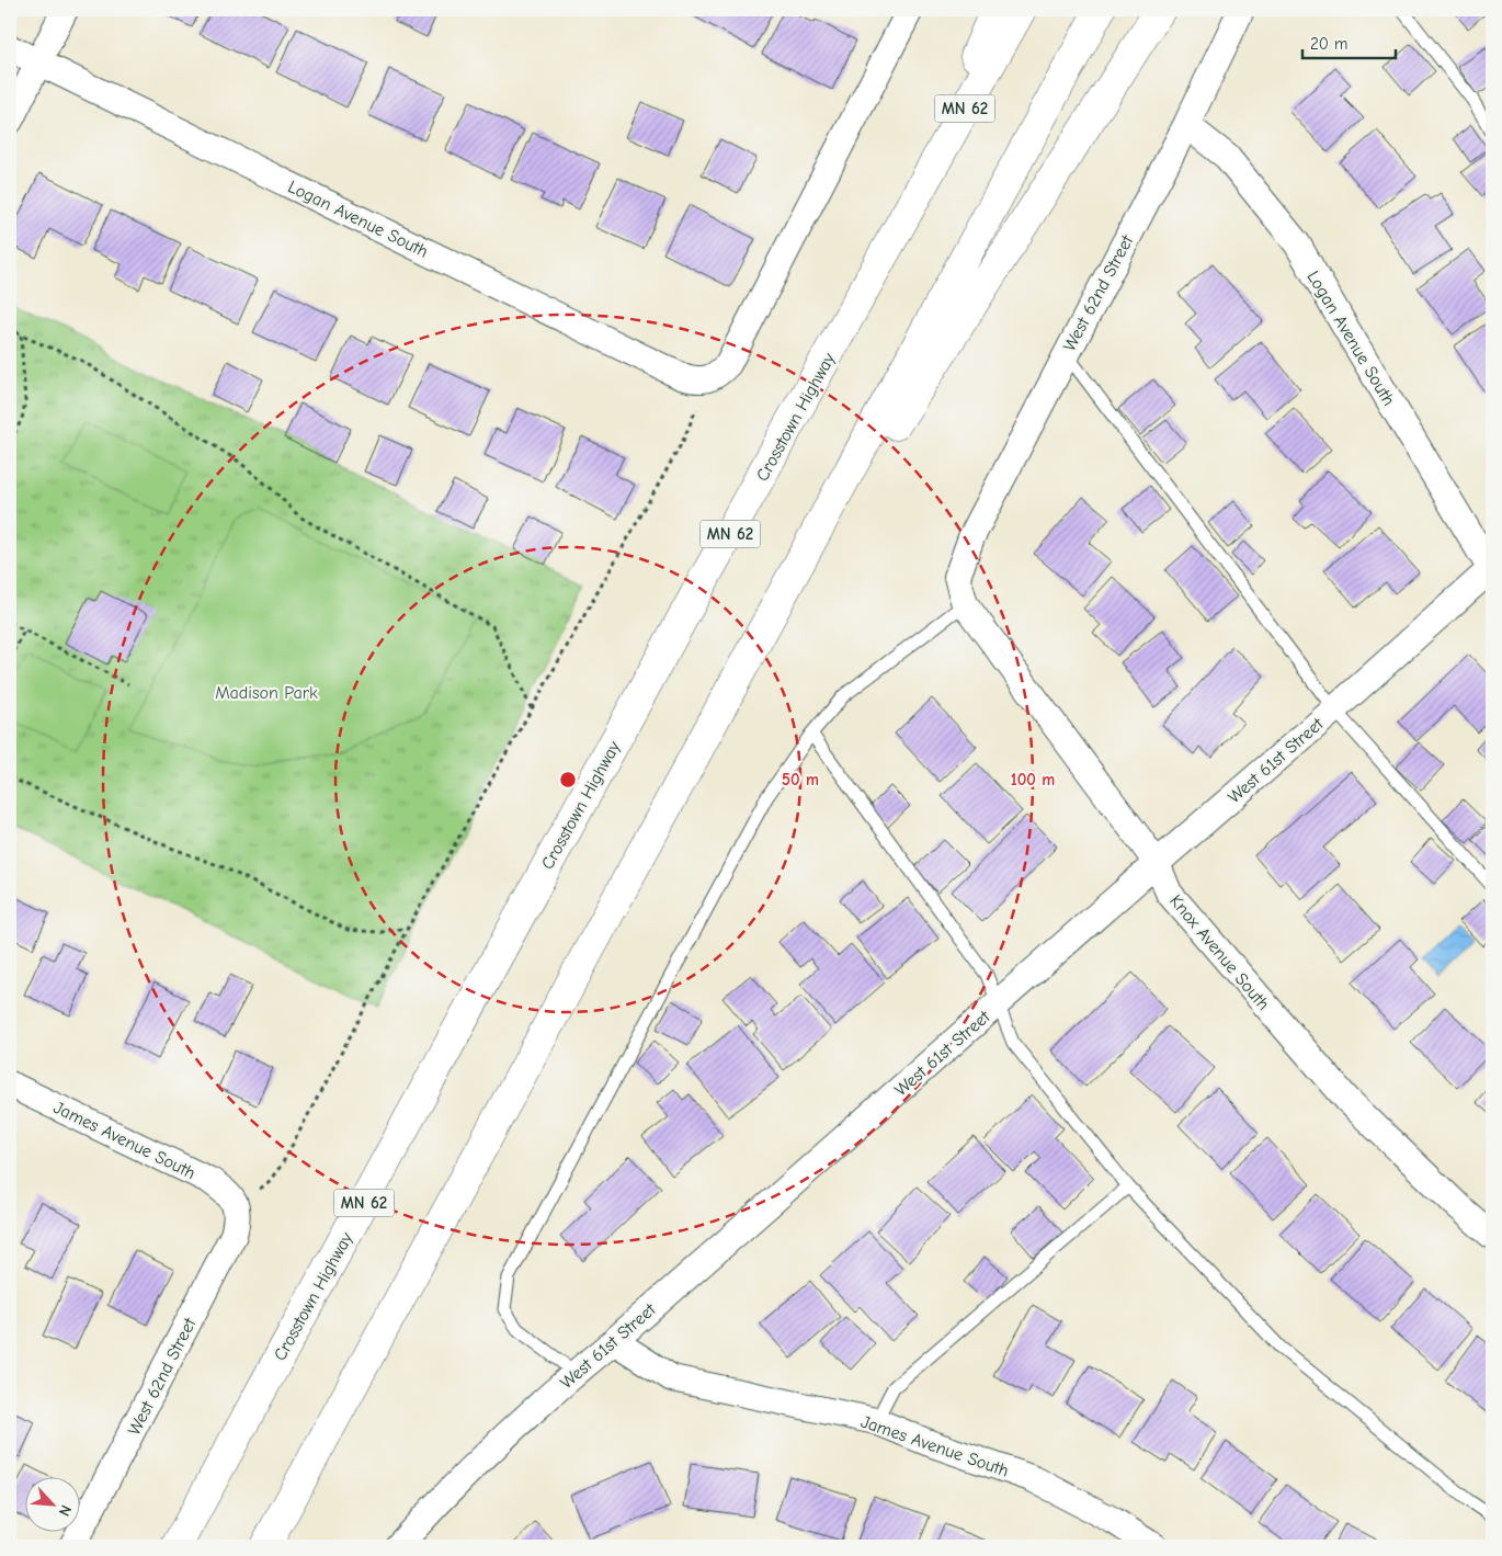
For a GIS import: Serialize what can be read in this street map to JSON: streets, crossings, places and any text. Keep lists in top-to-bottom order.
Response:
{
  "streets": {
    "highway": ["MN 62", "Crosstown Highway"],
    "street": [
      "Logan Avenue South",
      "West 62nd Street",
      "West 61st Street",
      "Knox Avenue South",
      "James Avenue South"
    ]
  },
  "crossings": [
    ["Logan Avenue South", "West 62nd Street"],
    ["Logan Avenue South", "West 61st Street"],
    ["West 62nd Street", "Knox Avenue South"],
    ["West 62nd Street", "James Avenue South"],
    ["West 61st Street", "Knox Avenue South"],
    ["West 61st Street", "James Avenue South"]
  ],
  "parks": ["Madison Park"],
  "scale_bar": "20 m",
  "north": "bottom right",
  "rings": ["50 m", "100 m"]
}
